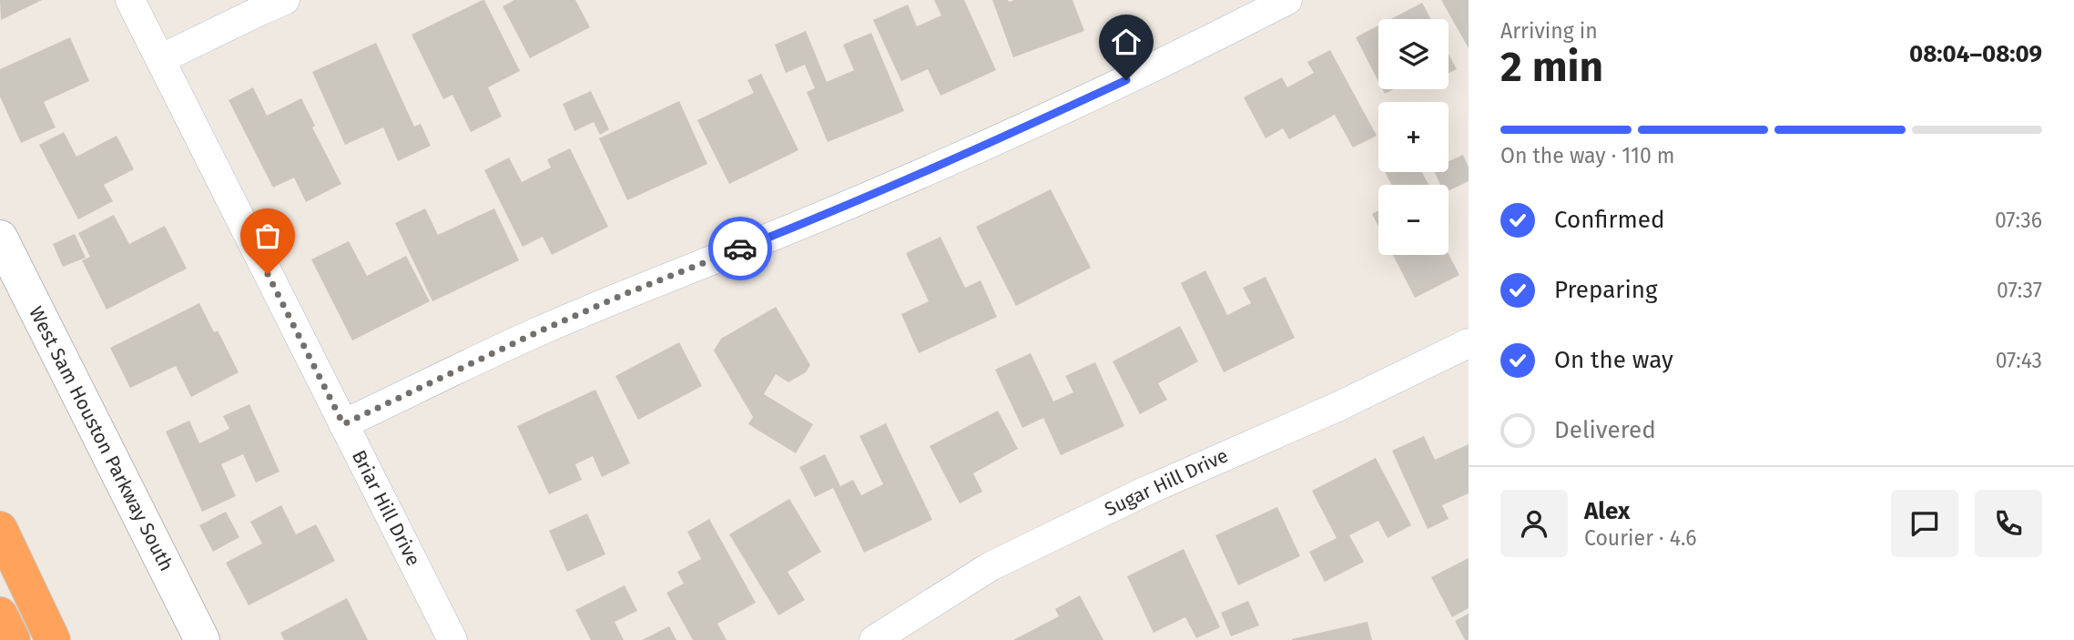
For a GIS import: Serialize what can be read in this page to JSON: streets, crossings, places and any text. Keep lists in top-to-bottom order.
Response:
{
  "streets": {
    "main road": ["West Sam Houston Parkway South"],
    "street": ["Sugar Hill Drive", "Briar Hill Drive"]
  },
  "page": {
    "heading": ["2 min", "Arriving in", "08:04–08:09"],
    "panel": ["Alex", "Courier · 4.6"],
    "map_buttons": ["+", "−"],
    "bar": "On the way · 110 m",
    "list": [
      ["Confirmed", "07:36"],
      ["Preparing", "07:37"],
      ["On the way", "07:43"],
      "Delivered"
    ]
  }
}
